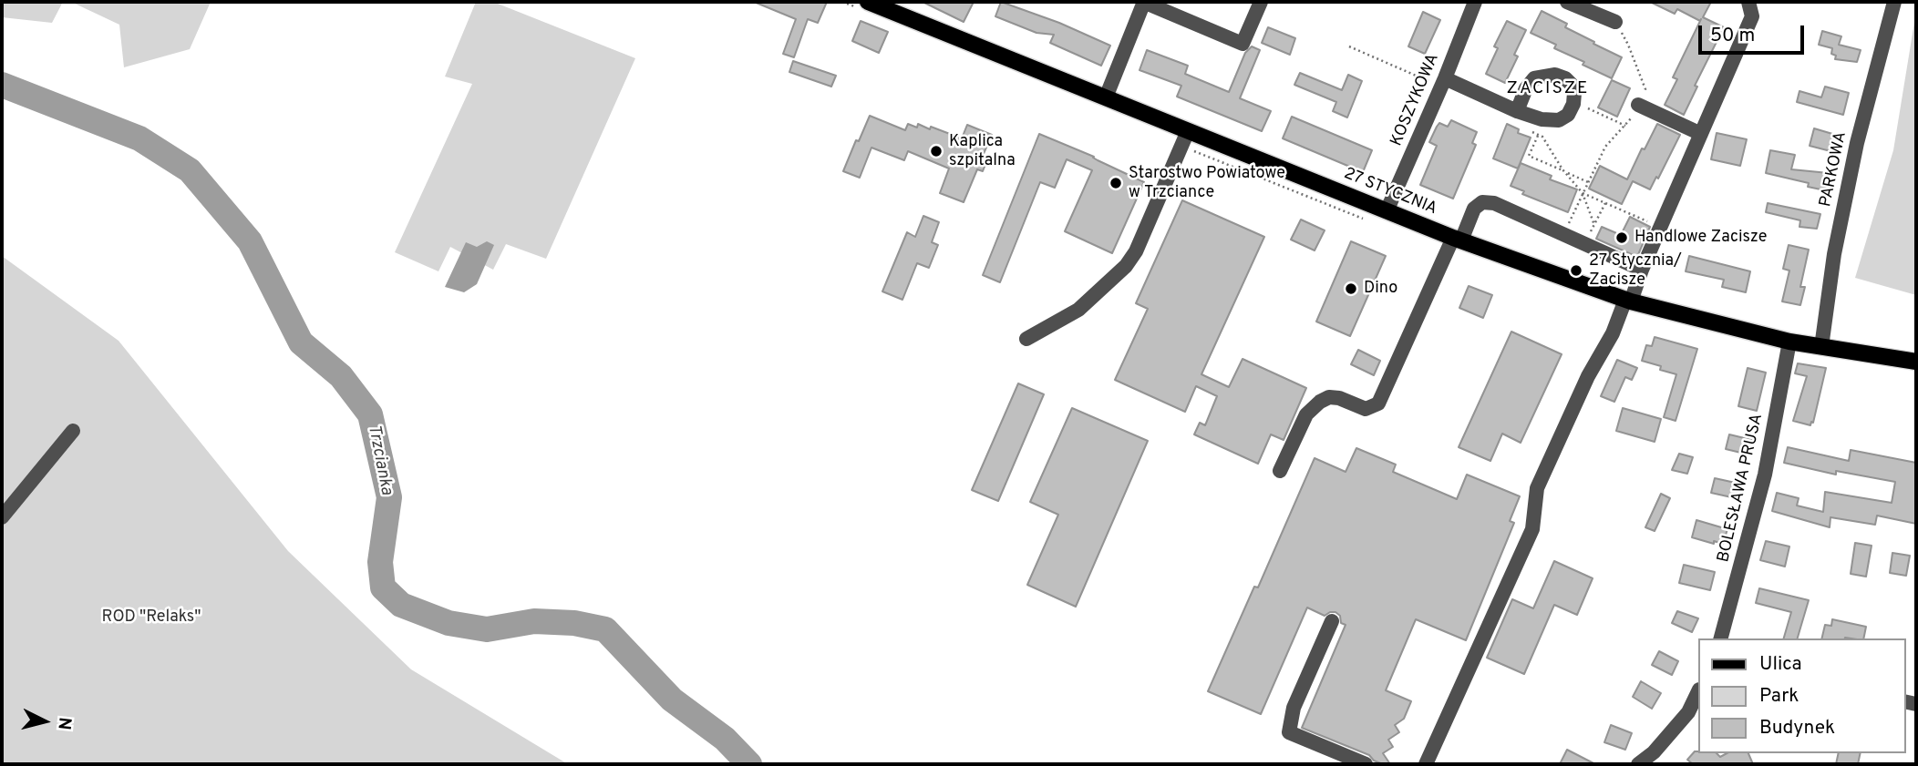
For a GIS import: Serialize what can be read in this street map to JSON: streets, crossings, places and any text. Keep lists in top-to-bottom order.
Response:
{
  "streets": {
    "main road": ["27 STYCZNIA"],
    "street": ["KOSZYKOWA", "PARKOWA", "BOLESŁAWA PRUSA"]
  },
  "crossings": [
    ["KOSZYKOWA", "27 STYCZNIA"],
    ["PARKOWA", "27 STYCZNIA"],
    ["27 STYCZNIA", "BOLESŁAWA PRUSA"]
  ],
  "districts": ["ZACISZE"],
  "water": ["Trzcianka"],
  "parks": ["ROD \"Relaks\""],
  "places": [
    "Kaplica szpitalna",
    "Starostwo Powiatowe w Trzciance",
    "Handlowe Zacisze",
    "27 Stycznia/ Zacisze",
    "Dino"
  ],
  "legend": ["Ulica", "Park", "Budynek"],
  "scale_bar": "50 m",
  "north": "right"
}
